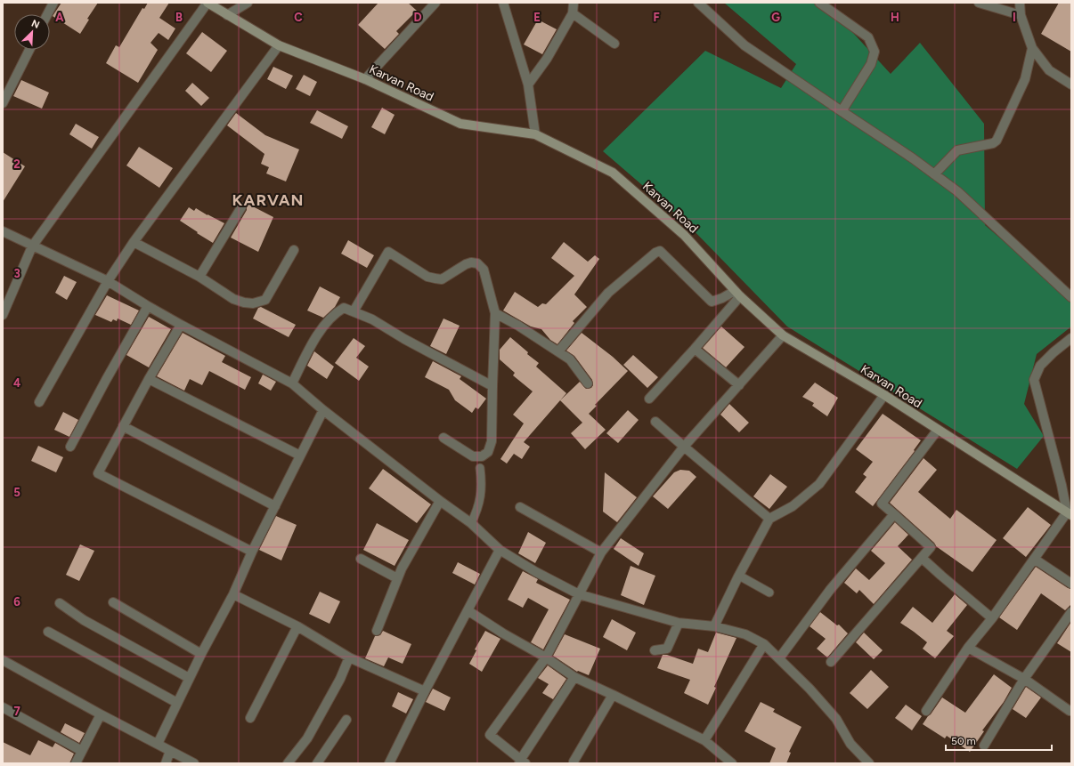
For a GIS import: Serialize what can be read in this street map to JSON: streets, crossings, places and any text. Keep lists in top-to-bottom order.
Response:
{
  "streets": {
    "street": ["Karvan Road"]
  },
  "districts": ["KARVAN"],
  "scale_bar": "50 m",
  "north": "top right",
  "grid": {
    "columns": [
      "A",
      "B",
      "C",
      "D",
      "E",
      "F",
      "G",
      "H",
      "I"
    ],
    "rows": [
      "2",
      "3",
      "4",
      "5",
      "6",
      "7"
    ]
  }
}
